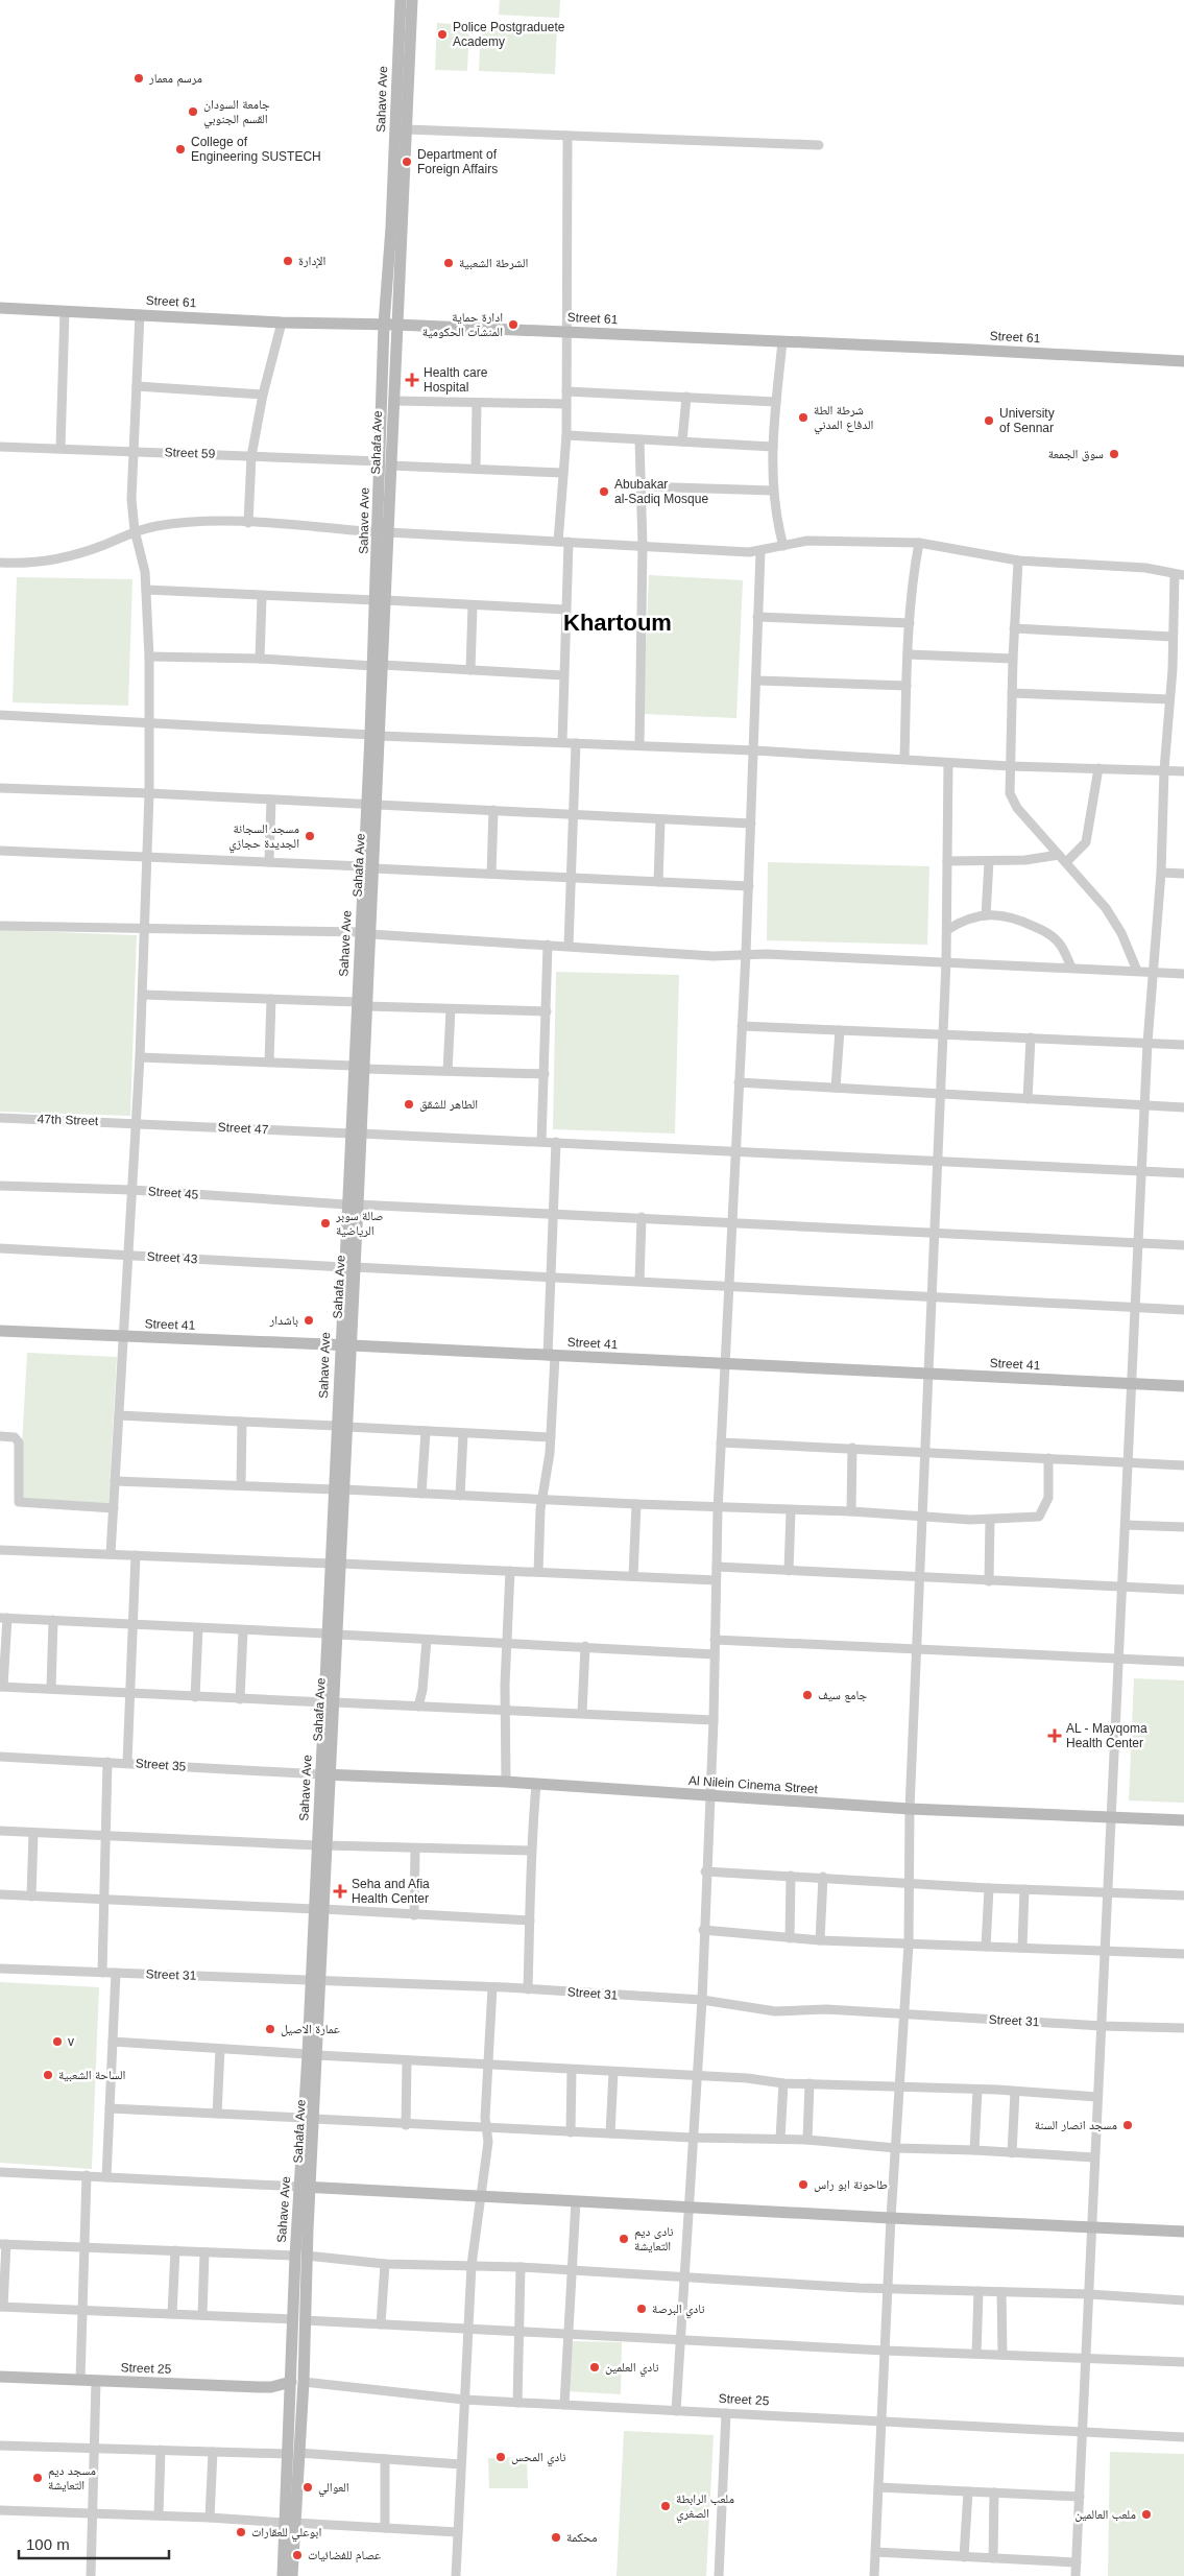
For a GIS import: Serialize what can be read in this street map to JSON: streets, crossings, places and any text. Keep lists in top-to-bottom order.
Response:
{
  "streets": {
    "main road": [
      "Sahave Ave",
      "Street 61",
      "Sahafa Ave",
      "Street 41",
      "Al Nilein Cinema Street",
      "Street 25"
    ],
    "street": [
      "Street 59",
      "47th Street",
      "Street 47",
      "Street 45",
      "Street 43",
      "Street 35",
      "Street 31"
    ]
  },
  "crossings": [
    ["Sahave Ave", "Street 61"],
    ["Sahave Ave", "Sahafa Ave"],
    ["Sahave Ave", "Street 59"],
    ["Sahave Ave", "Street 47"],
    ["Sahave Ave", "Street 45"],
    ["Sahave Ave", "Street 43"],
    ["Sahave Ave", "Street 41"],
    ["Sahave Ave", "Street 35"],
    ["Sahave Ave", "Al Nilein Cinema Street"],
    ["Sahave Ave", "Street 31"],
    ["Sahave Ave", "Street 25"],
    ["Street 61", "Sahafa Ave"],
    ["Sahafa Ave", "Street 59"],
    ["47th Street", "Street 47"],
    ["Street 35", "Al Nilein Cinema Street"]
  ],
  "districts": ["Khartoum"],
  "places": {
    "other": [
      "Police Postgraduete Academy",
      "مرسم معمار",
      "جامعة السودان القسم الجنوبي",
      "College of Engineering SUSTECH",
      "Department of Foreign Affairs",
      "الإدارة",
      "الشرطة الشعبية",
      "ادارة حماية المنشآت الحكومية",
      "شرطة الطة الدفاع المدني",
      "University of Sennar",
      "سوق الجمعة",
      "Abubakar al-Sadiq Mosque",
      "مسجد السجانة الجديدة حجازي",
      "الطاهر للشقق",
      "صالة سوبر الرياضية",
      "باشدار",
      "جامع سيف",
      "عمارة الاصيل",
      "v",
      "الساحة الشعبية",
      "مسجد انصار السنة",
      "طاحونة ابو راس",
      "نادى ديم التعايشة",
      "نادي البرصة",
      "نادي العلمين",
      "نادي المحس",
      "مسجد ديم التعايشة",
      "العوالي",
      "ملعب الرابطة الصغري",
      "ملعب العالمين",
      "ابوعلي للعقارات",
      "محكمة",
      "عصام للفضائيات"
    ],
    "health": ["Health care Hospital", "AL - Mayqoma Health Center", "Seha and Afia Health Center"]
  },
  "scale_bar": "100 m"
}
